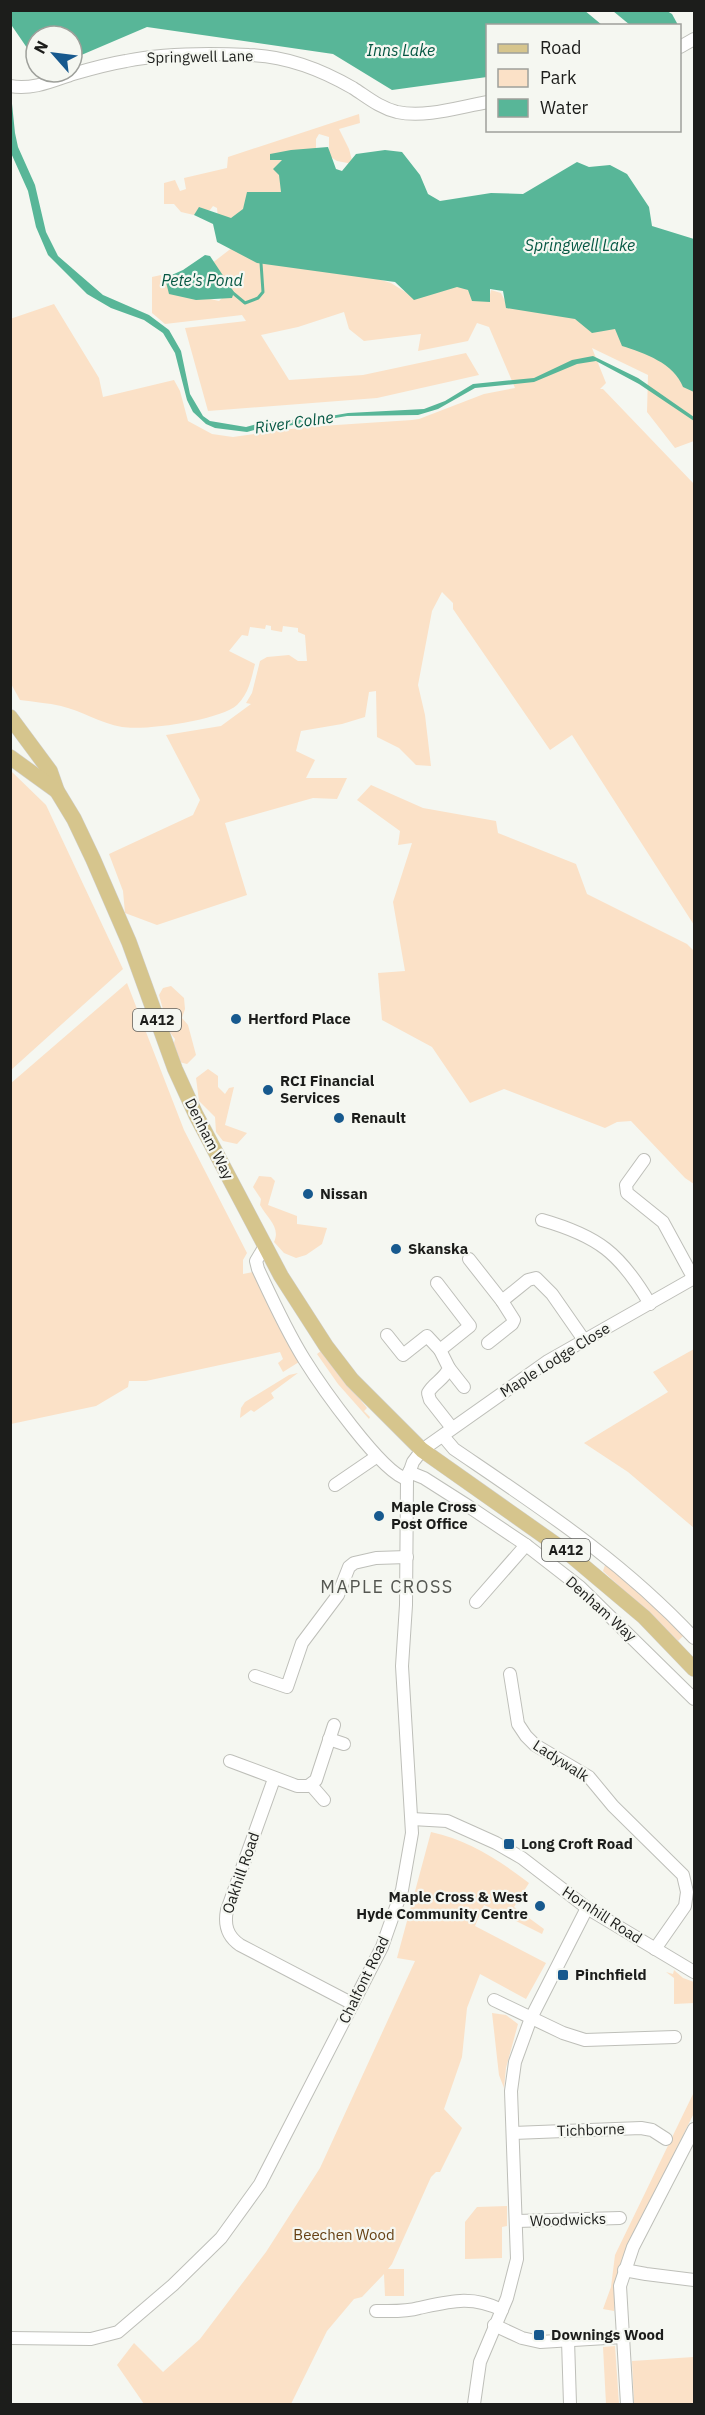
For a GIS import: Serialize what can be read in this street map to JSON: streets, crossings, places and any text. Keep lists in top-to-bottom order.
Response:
{
  "streets": {
    "main road": ["A412", "Denham Way"],
    "street": [
      "Springwell Lane",
      "Maple Lodge Close",
      "Ladywalk",
      "Oakhill Road",
      "Hornhill Road",
      "Chalfont Road",
      "Tichborne",
      "Woodwicks"
    ]
  },
  "crossings": [
    ["A412", "Denham Way"],
    ["A412", "Maple Lodge Close"],
    ["Denham Way", "Maple Lodge Close"],
    ["Denham Way", "Chalfont Road"],
    ["Ladywalk", "Hornhill Road"],
    ["Oakhill Road", "Chalfont Road"],
    ["Hornhill Road", "Chalfont Road"]
  ],
  "districts": ["MAPLE CROSS"],
  "water": [
    "Inns Lake",
    "Springwell Lake",
    "Pete's Pond",
    "River Colne"
  ],
  "parks": ["Beechen Wood"],
  "places": {
    "other": [
      "Hertford Place",
      "RCI Financial Services",
      "Renault",
      "Nissan",
      "Skanska",
      "Maple Cross Post Office",
      "Maple Cross & West Hyde Community Centre"
    ],
    "transit": ["Long Croft Road", "Pinchfield", "Downings Wood"]
  },
  "legend": ["Road", "Park", "Water"],
  "north": "top left"
}
